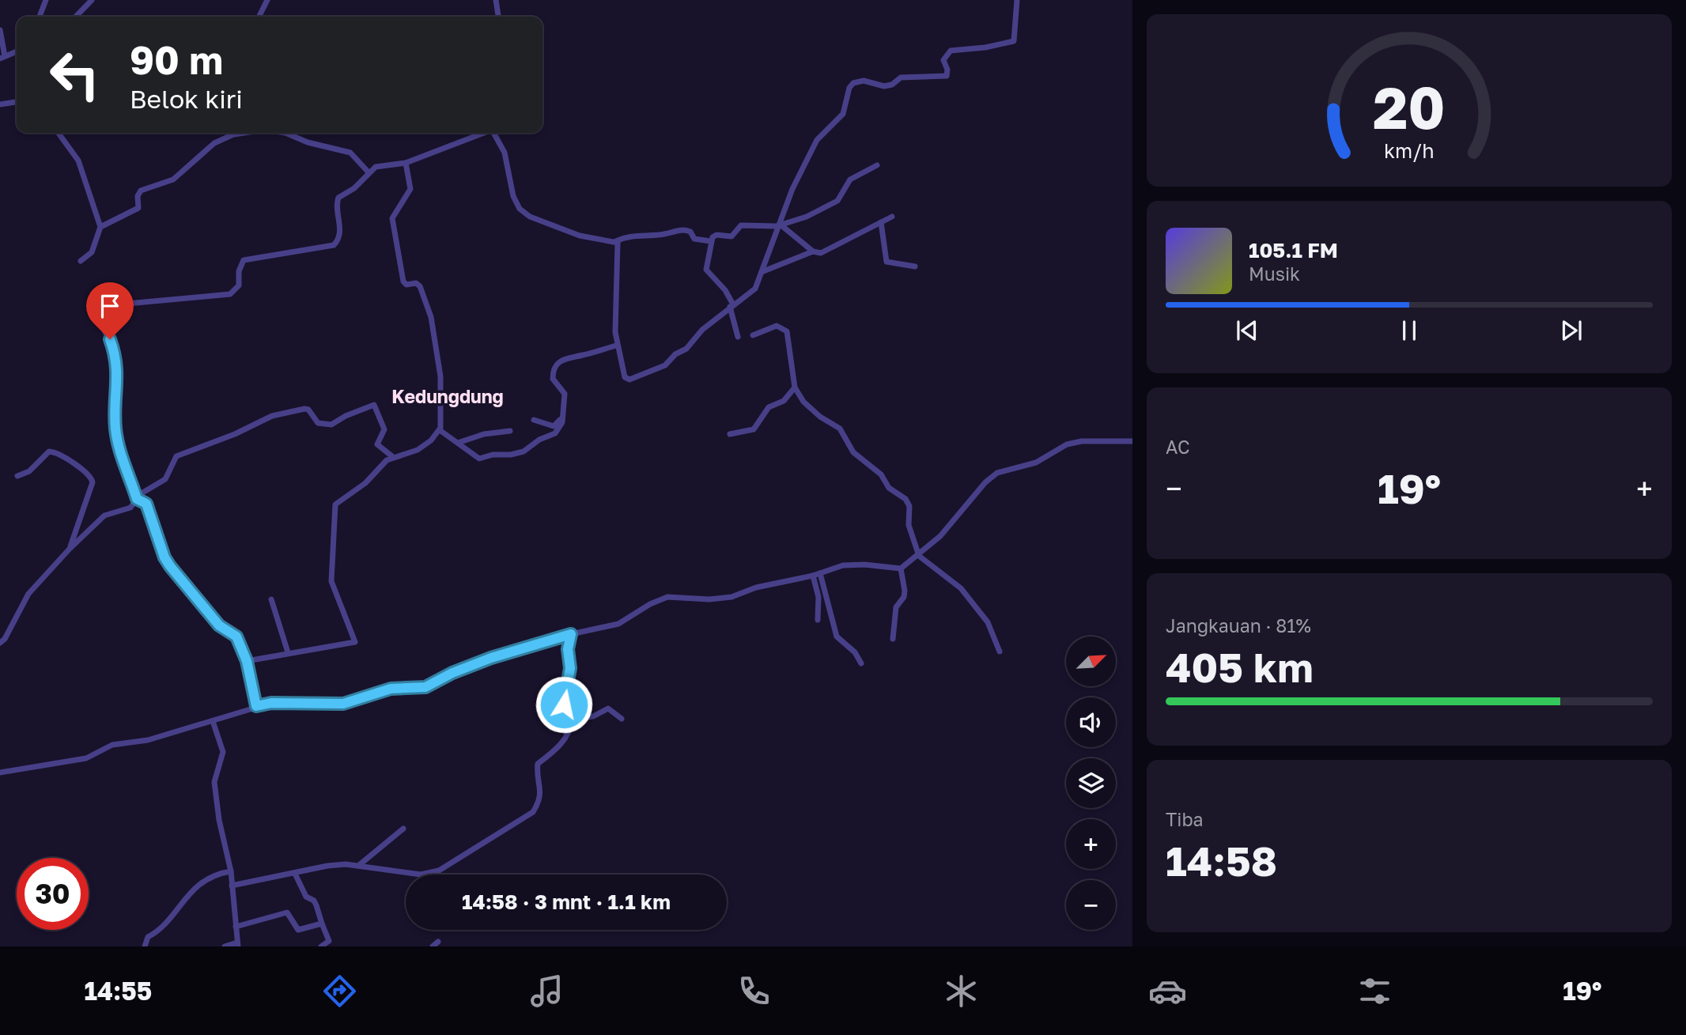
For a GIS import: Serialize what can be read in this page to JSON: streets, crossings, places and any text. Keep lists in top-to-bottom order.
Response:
{
  "districts": ["Kedungdung"],
  "north": "top right",
  "page": {
    "turn": ["90 m", "Belok kiri"],
    "song": ["105.1 FM", "Musik"],
    "tile": [
      "AC",
      ["Jangkauan · 81%", "405 km"],
      ["Tiba", "14:58"]
    ],
    "heat": ["−", "19°", "+"],
    "map_buttons": ["+", "−"],
    "limit": "30",
    "trip": "14:58 · 3 mnt · 1.1 km",
    "tabs": ["14:55", "19°"],
    "gauge": ["20", "km/h"]
  }
}
